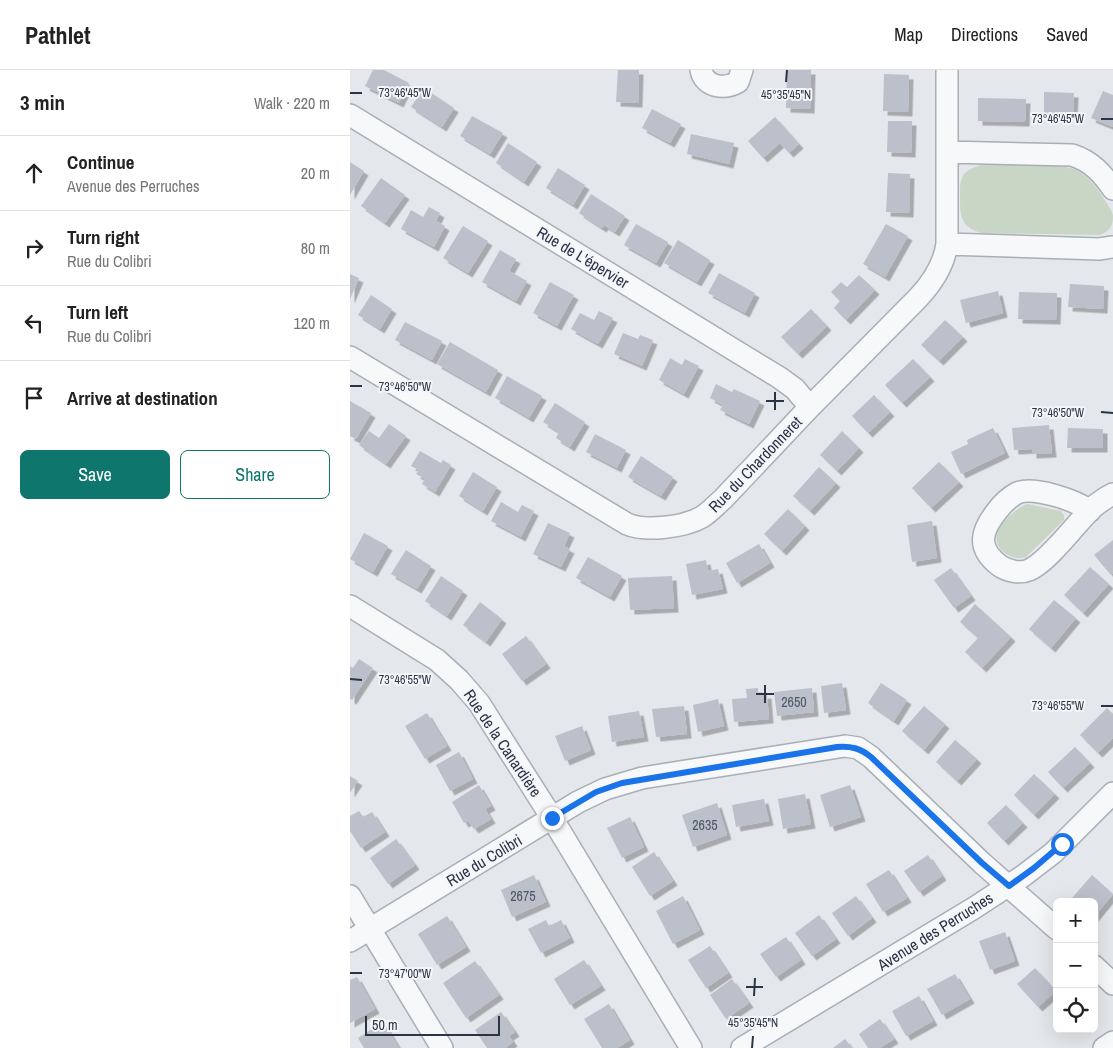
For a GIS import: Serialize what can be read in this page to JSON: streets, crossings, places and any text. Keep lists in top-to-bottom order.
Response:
{
  "streets": {
    "street": [
      "Rue de L'épervier",
      "Rue du Chardonneret",
      "Rue de la Canardière",
      "Rue du Colibri",
      "Avenue des Perruches"
    ]
  },
  "crossings": [
    ["Rue de L'épervier", "Rue du Chardonneret"],
    ["Rue de la Canardière", "Rue du Colibri"],
    ["Rue du Colibri", "Avenue des Perruches"]
  ],
  "house_numbers": ["2650", "2635", "2675"],
  "scale_bar": "50 m",
  "page": {
    "header": "Pathlet",
    "nav": ["Map", "Directions", "Saved"],
    "heading": ["3 min", "Walk · 220 m"],
    "list": [
      ["Continue", "Avenue des Perruches", "20 m"],
      ["Turn right", "Rue du Colibri", "80 m"],
      ["Turn left", "Rue du Colibri", "120 m"],
      "Arrive at destination"
    ],
    "buttons": ["Save", "Share"],
    "map_buttons": ["+", "−"],
    "scale": "50 m"
  },
  "coordinates": [
    "73°46'45\"W",
    "45°35'45\"N",
    "73°46'50\"W",
    "73°46'55\"W",
    "73°47'00\"W"
  ]
}
